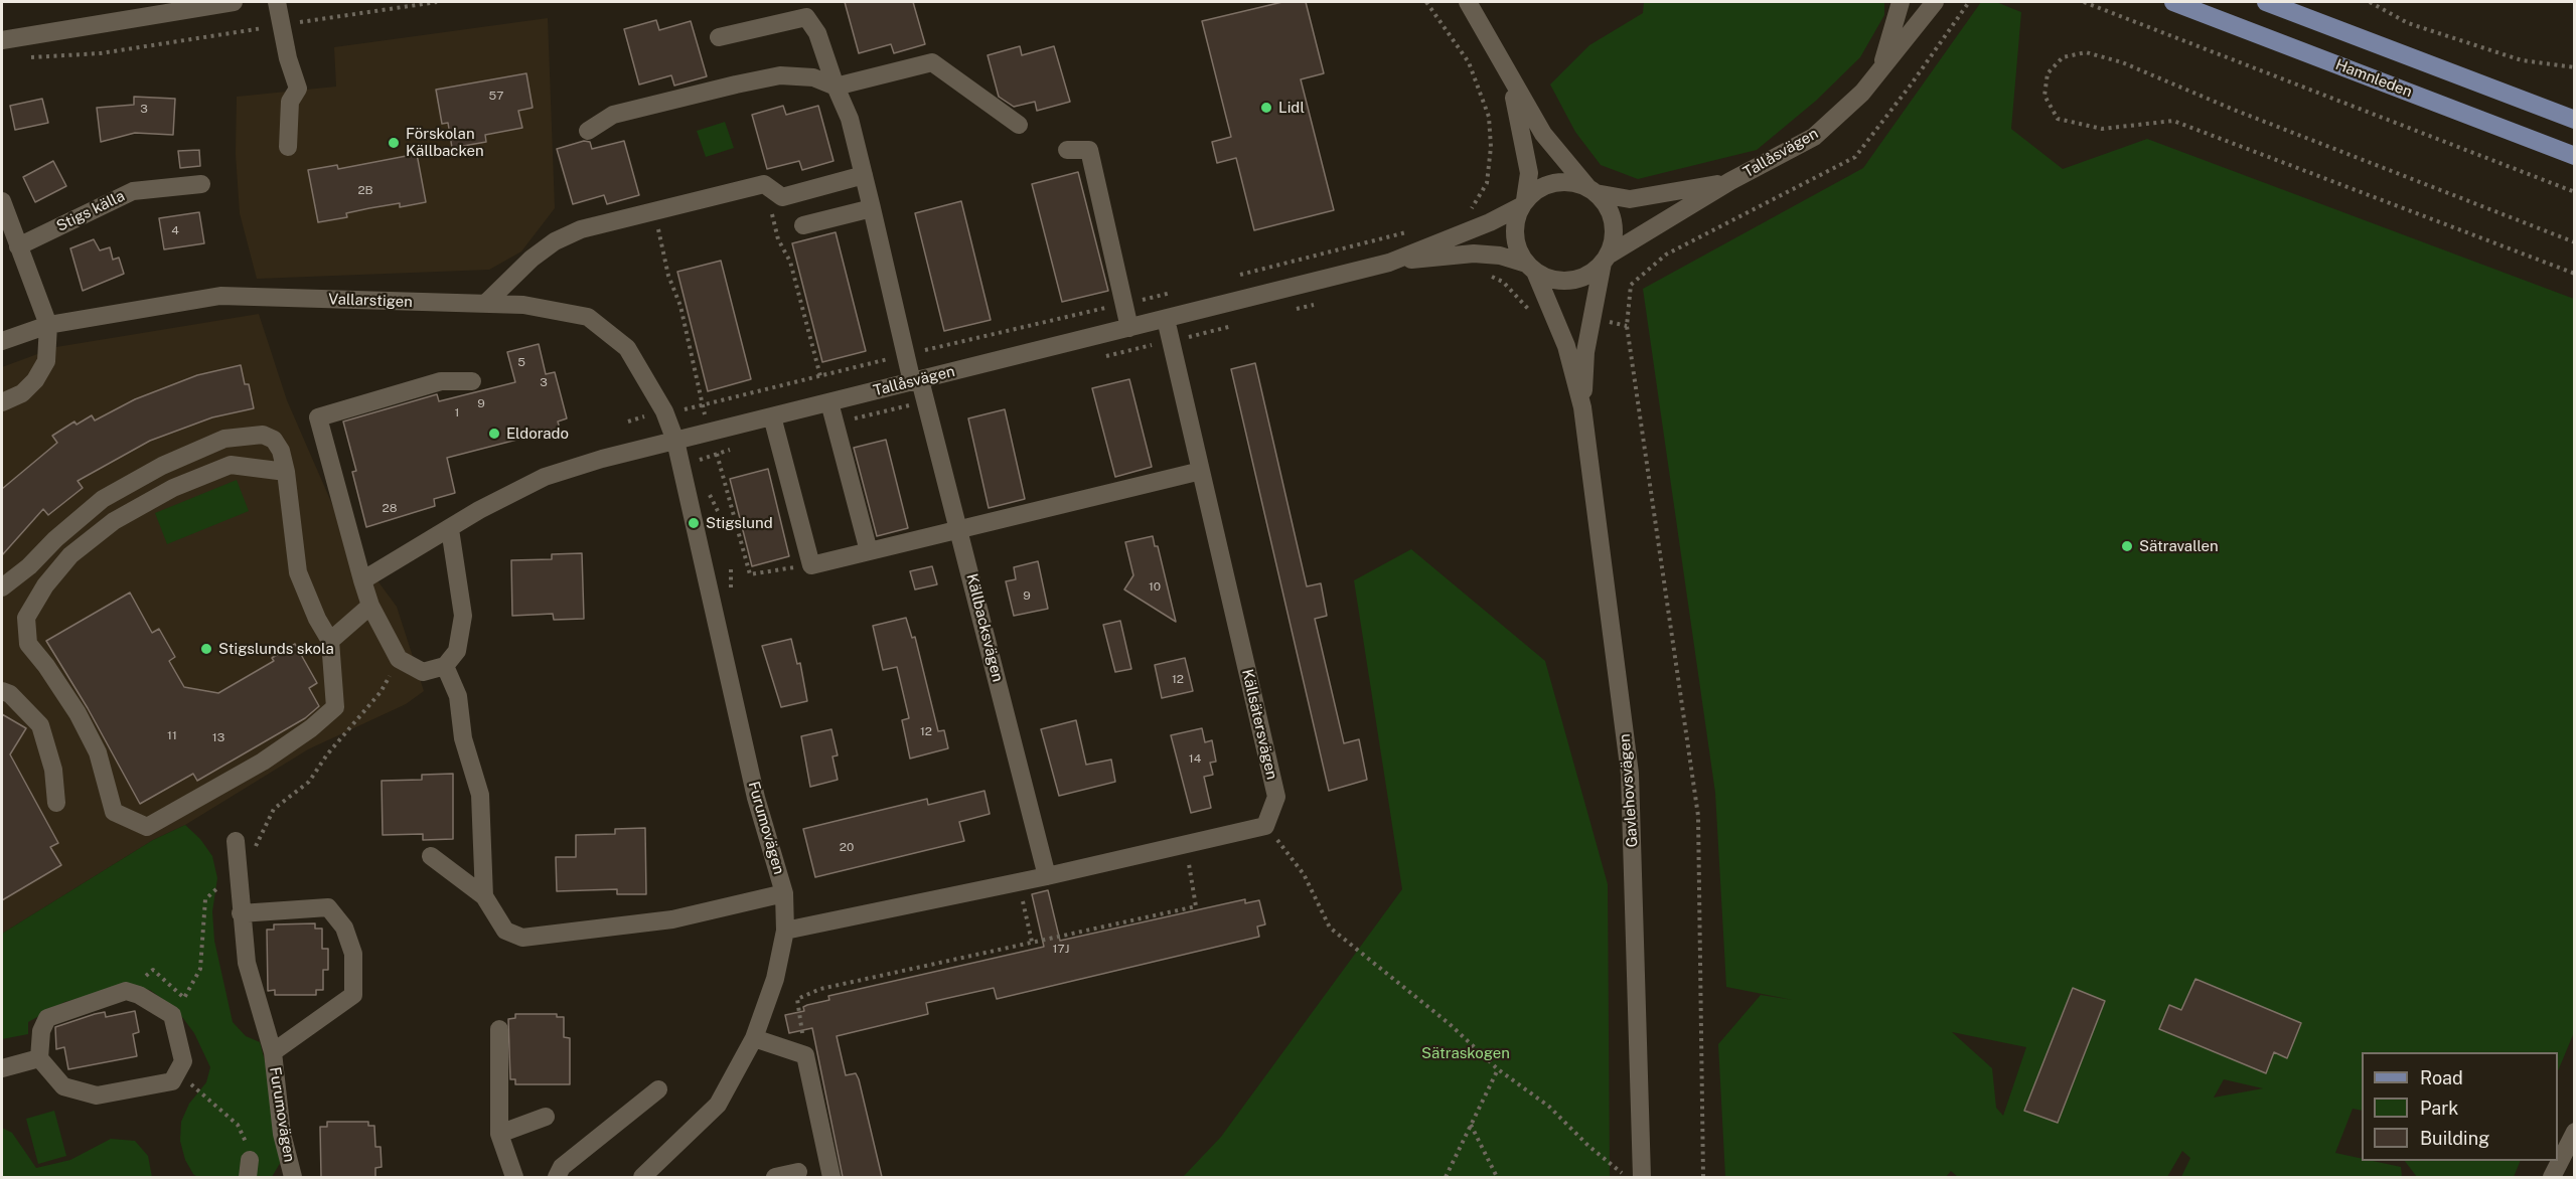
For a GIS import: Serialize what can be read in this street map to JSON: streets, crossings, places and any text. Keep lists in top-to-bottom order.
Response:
{
  "streets": {
    "main road": ["Hamnleden"],
    "street": [
      "Tallåsvägen",
      "Stigs källa",
      "Vallarstigen",
      "Källbacksvägen",
      "Källsätersvägen",
      "Gavlehovsvägen",
      "Furumovägen"
    ]
  },
  "crossings": [
    ["Tallåsvägen", "Vallarstigen"],
    ["Tallåsvägen", "Källbacksvägen"],
    ["Tallåsvägen", "Källsätersvägen"],
    ["Tallåsvägen", "Gavlehovsvägen"],
    ["Tallåsvägen", "Furumovägen"],
    ["Vallarstigen", "Furumovägen"]
  ],
  "parks": ["Sätraskogen"],
  "places": [
    "Lidl",
    "Förskolan Källbacken",
    "Eldorado",
    "Stigslund",
    "Sätravallen",
    "Stigslunds skola"
  ],
  "house_numbers": [
    "57",
    "3",
    "2B",
    "4",
    "5",
    "3",
    "9",
    "1",
    "28",
    "10",
    "9",
    "12",
    "12",
    "11",
    "13",
    "14",
    "20",
    "17J"
  ],
  "legend": ["Road", "Park", "Building"]
}
